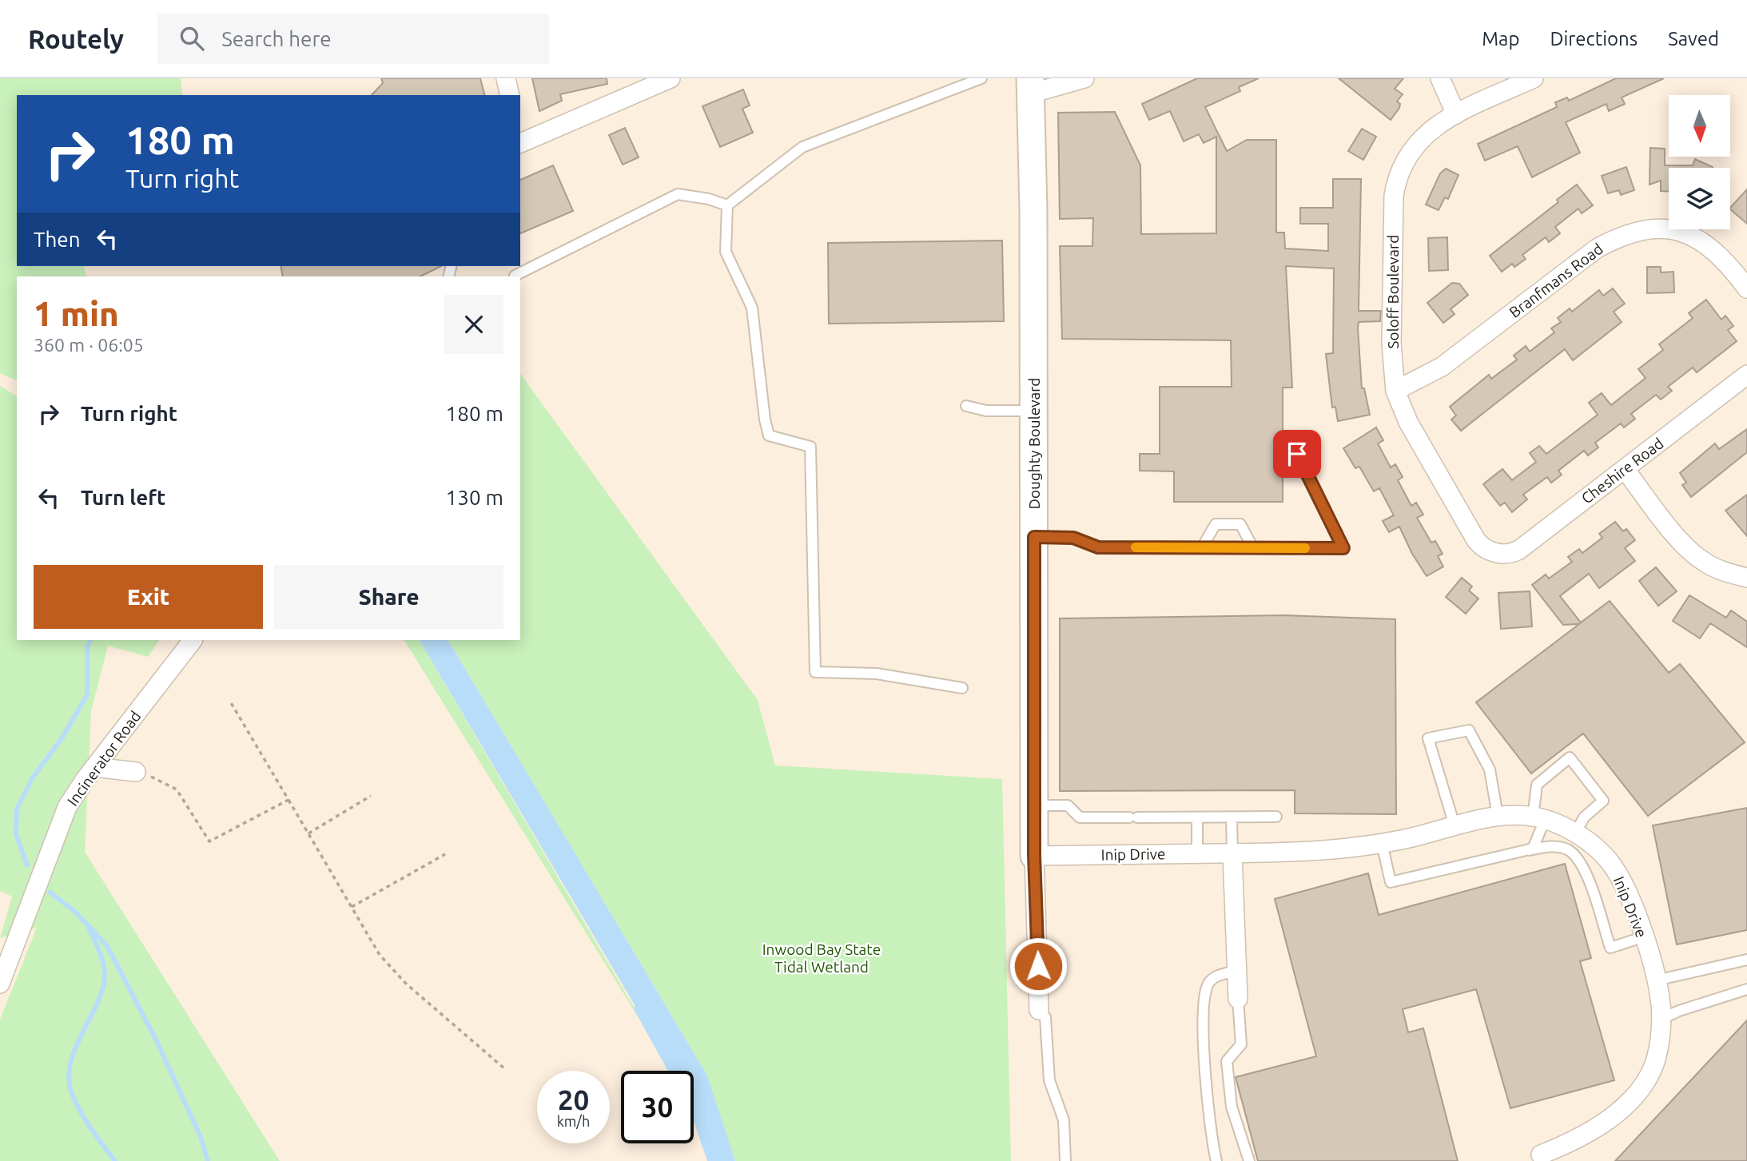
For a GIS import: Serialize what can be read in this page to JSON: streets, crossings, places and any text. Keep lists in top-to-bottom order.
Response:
{
  "streets": {
    "main road": ["Doughty Boulevard"],
    "street": [
      "Branfmans Road",
      "Soloff Boulevard",
      "Cheshire Road",
      "Incinerator Road",
      "Inip Drive"
    ]
  },
  "crossings": [
    ["Branfmans Road", "Soloff Boulevard"],
    ["Soloff Boulevard", "Cheshire Road"],
    ["Doughty Boulevard", "Inip Drive"]
  ],
  "parks": ["Inwood Bay State Tidal Wetland"],
  "north": "bottom",
  "page": {
    "header": "Routely",
    "search": "Search here",
    "nav": ["Map", "Directions", "Saved"],
    "turn": ["180 m", "Turn right"],
    "then": "Then",
    "heading": ["1 min", "360 m · 06:05"],
    "list": [
      {
        "name": "Turn right",
        "value": "180 m"
      },
      {
        "name": "Turn left",
        "value": "130 m"
      }
    ],
    "buttons": ["Exit", "Share"],
    "speed": "20 km/h",
    "limit": "30"
  }
}
